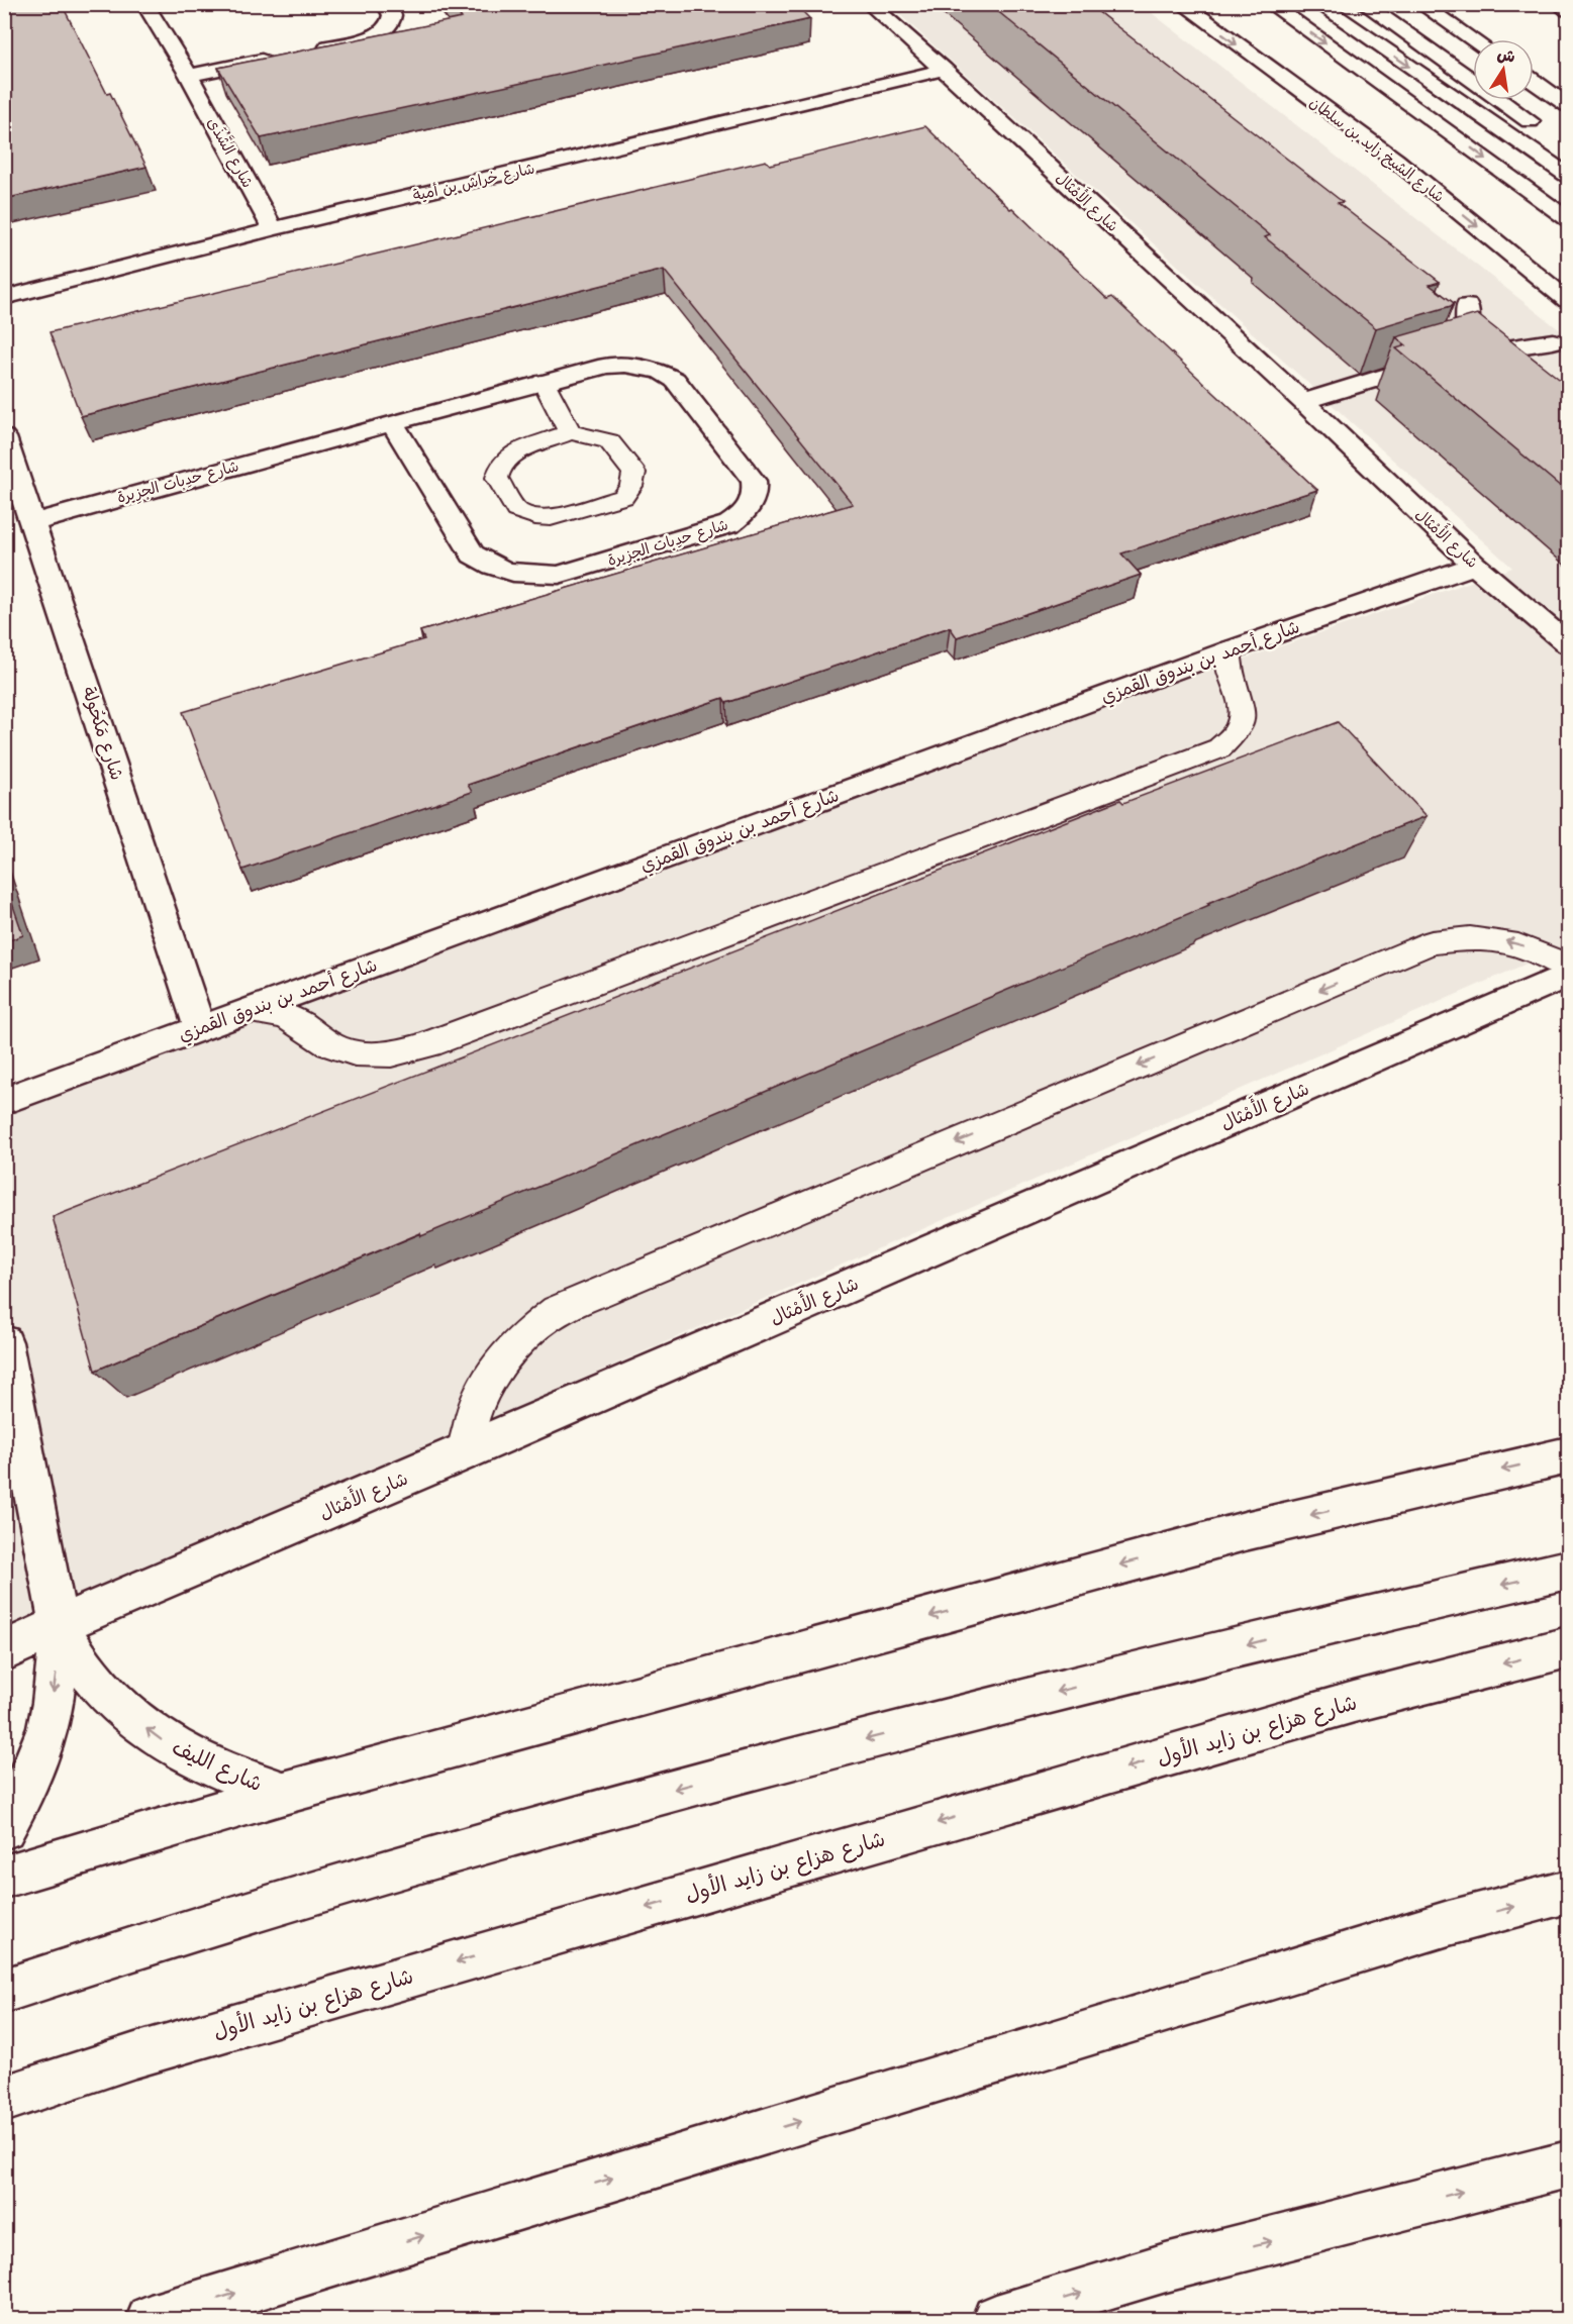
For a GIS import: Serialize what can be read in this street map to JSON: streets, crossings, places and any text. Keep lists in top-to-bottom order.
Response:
{
  "streets": {
    "main road": [
      "شارع الشيخ زايد بن سلطان",
      "شارع الشَّذَى",
      "شارع خراش بن أمية",
      "شارع الأَمْثال",
      "شارع حدِبات الجزِيرة",
      "شارع أحمد بن بندوق القمزي",
      "شارع مَكحُولة",
      "شارع هزاع بن زايد الأول",
      "شارع الليف"
    ]
  },
  "crossings": [
    ["شارع الشَّذَى", "شارع خراش بن أمية"],
    ["شارع خراش بن أمية", "شارع الأَمْثال"],
    ["شارع الأَمْثال", "شارع أحمد بن بندوق القمزي"],
    ["شارع الأَمْثال", "شارع الليف"],
    ["شارع حدِبات الجزِيرة", "شارع مَكحُولة"],
    ["شارع أحمد بن بندوق القمزي", "شارع مَكحُولة"]
  ],
  "north": "top"
}
